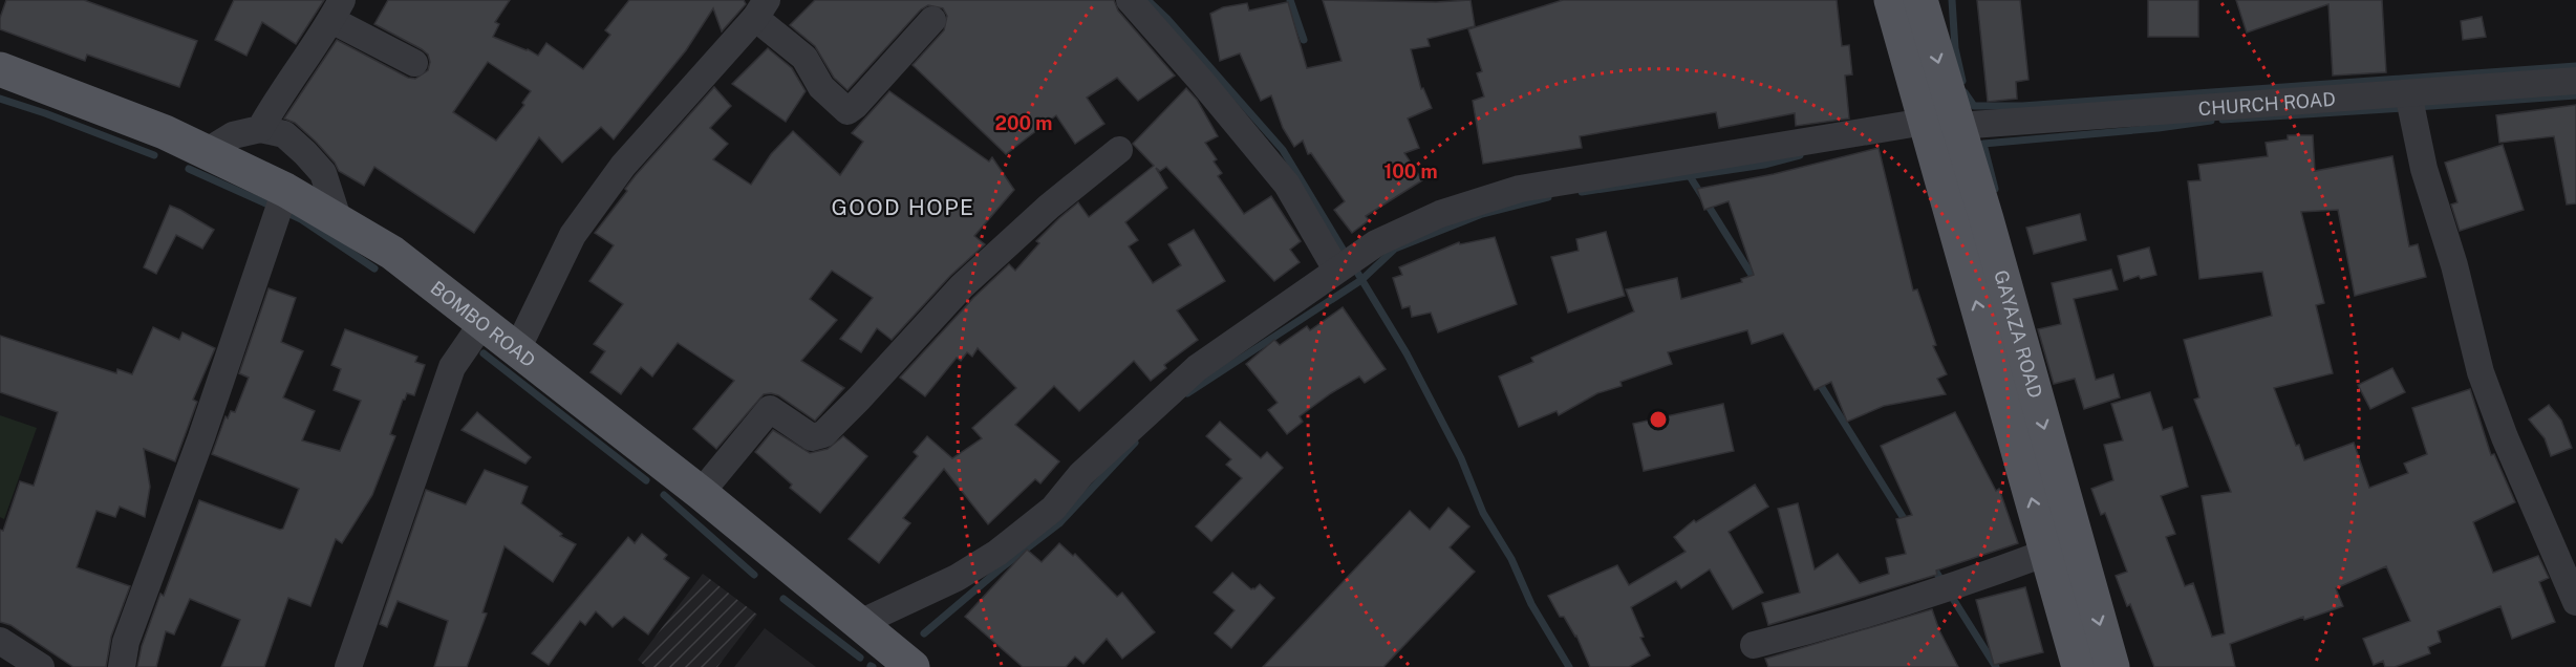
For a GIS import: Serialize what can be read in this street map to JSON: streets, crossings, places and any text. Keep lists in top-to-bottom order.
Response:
{
  "streets": {
    "main road": ["BOMBO ROAD", "GAYAZA ROAD"],
    "street": ["CHURCH ROAD"]
  },
  "crossings": [
    ["CHURCH ROAD", "BOMBO ROAD"],
    ["CHURCH ROAD", "GAYAZA ROAD"]
  ],
  "districts": ["GOOD HOPE"],
  "rings": ["200 m", "100 m"]
}
